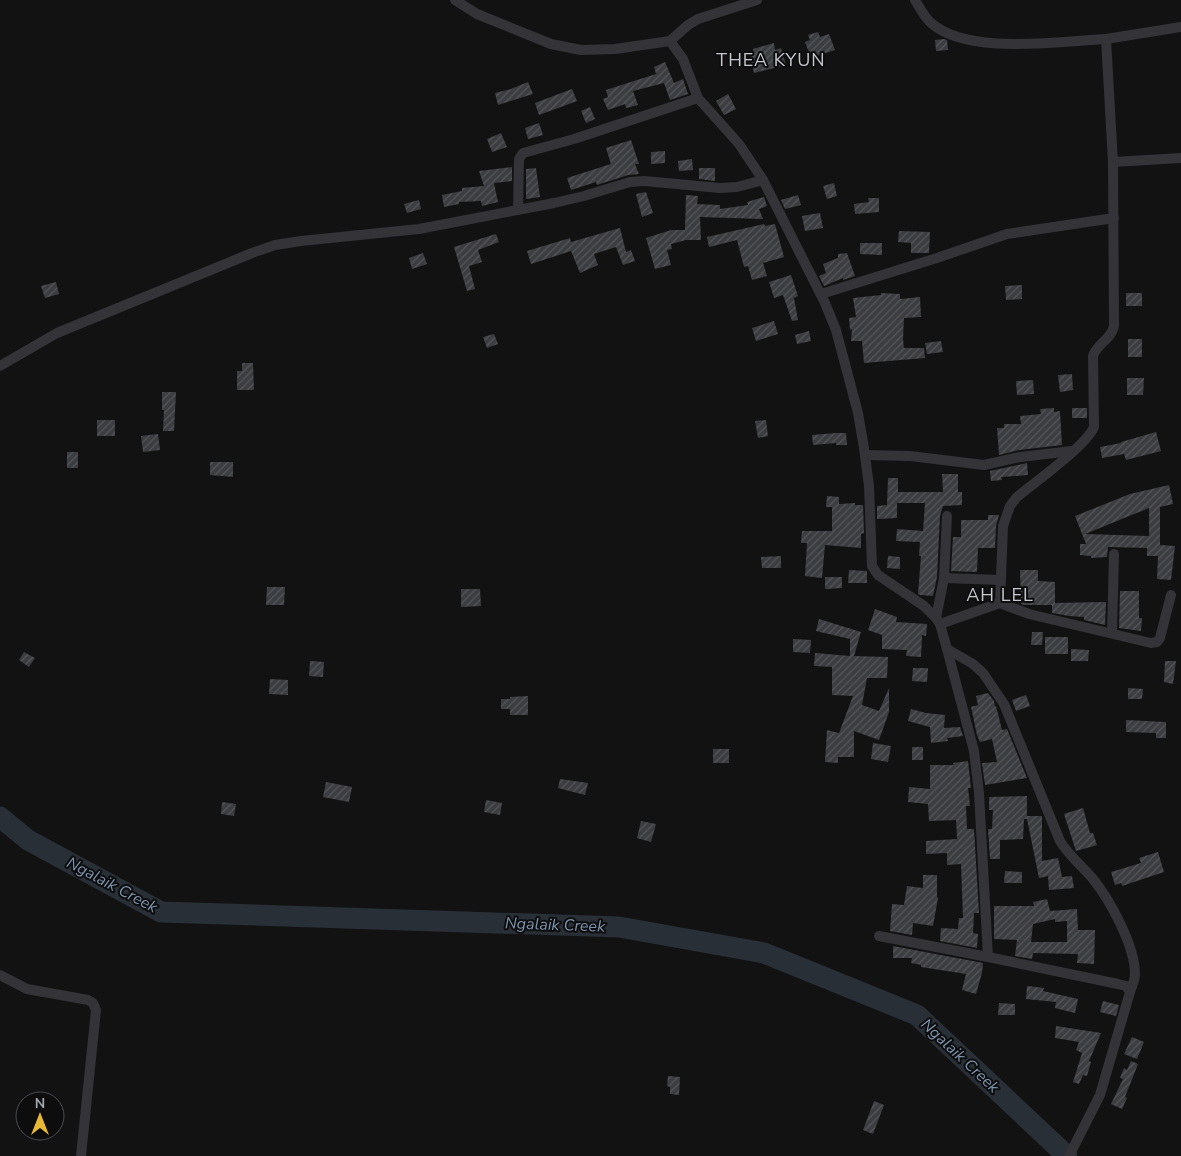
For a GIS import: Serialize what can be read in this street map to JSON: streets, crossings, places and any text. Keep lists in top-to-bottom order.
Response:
{
  "districts": ["THEA KYUN", "AH LEL"],
  "water": ["Ngalaik Creek"],
  "north": "top"
}
